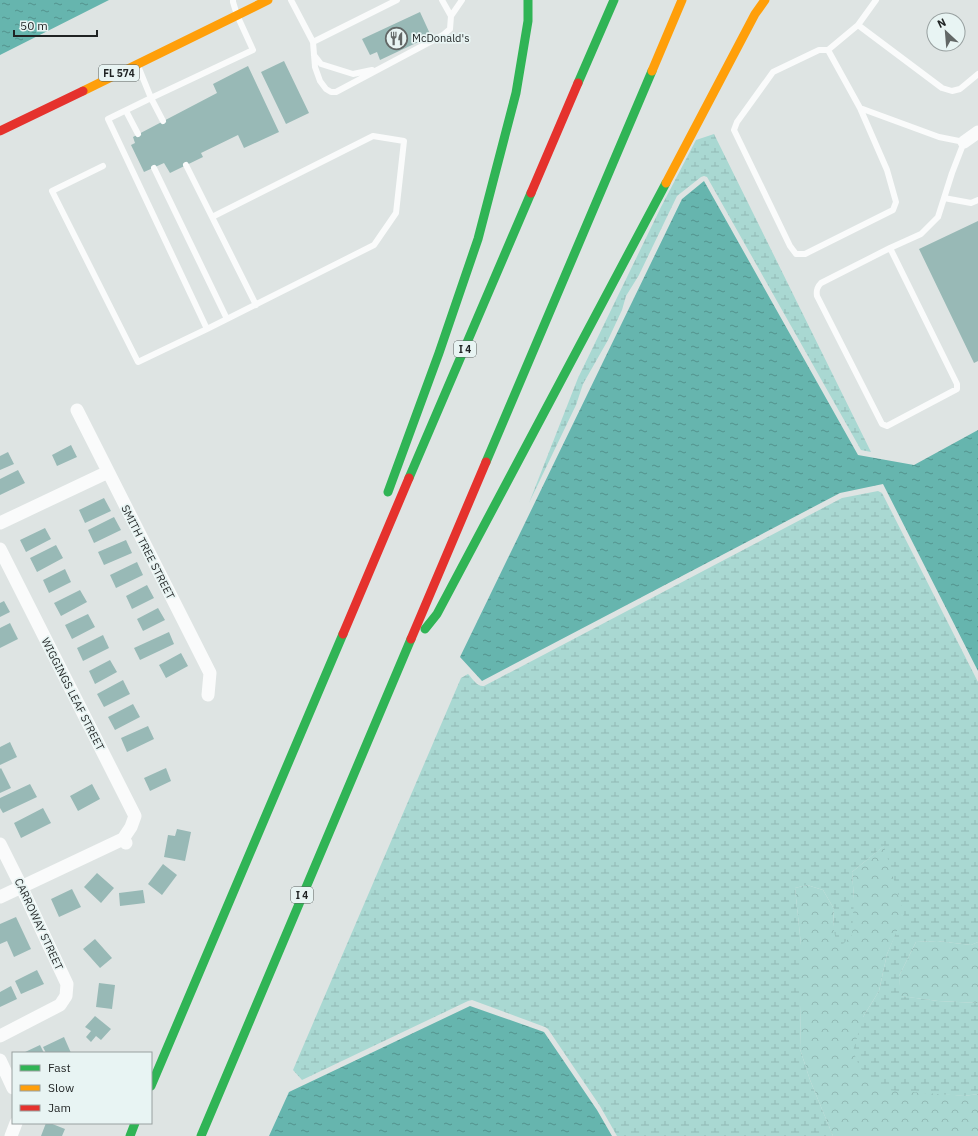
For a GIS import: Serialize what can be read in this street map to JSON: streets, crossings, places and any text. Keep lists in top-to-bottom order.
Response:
{
  "streets": {
    "main road": ["FL 574", "I 4"],
    "street": ["SMITH TREE STREET", "WIGGINGS LEAF STREET", "CARROWAY STREET"]
  },
  "crossings": [
    ["WIGGINGS LEAF STREET", "CARROWAY STREET"]
  ],
  "places": {
    "restaurant": ["McDonald's"]
  },
  "legend": ["Fast", "Slow", "Jam"],
  "scale_bar": "50 m",
  "north": "top left"
}
